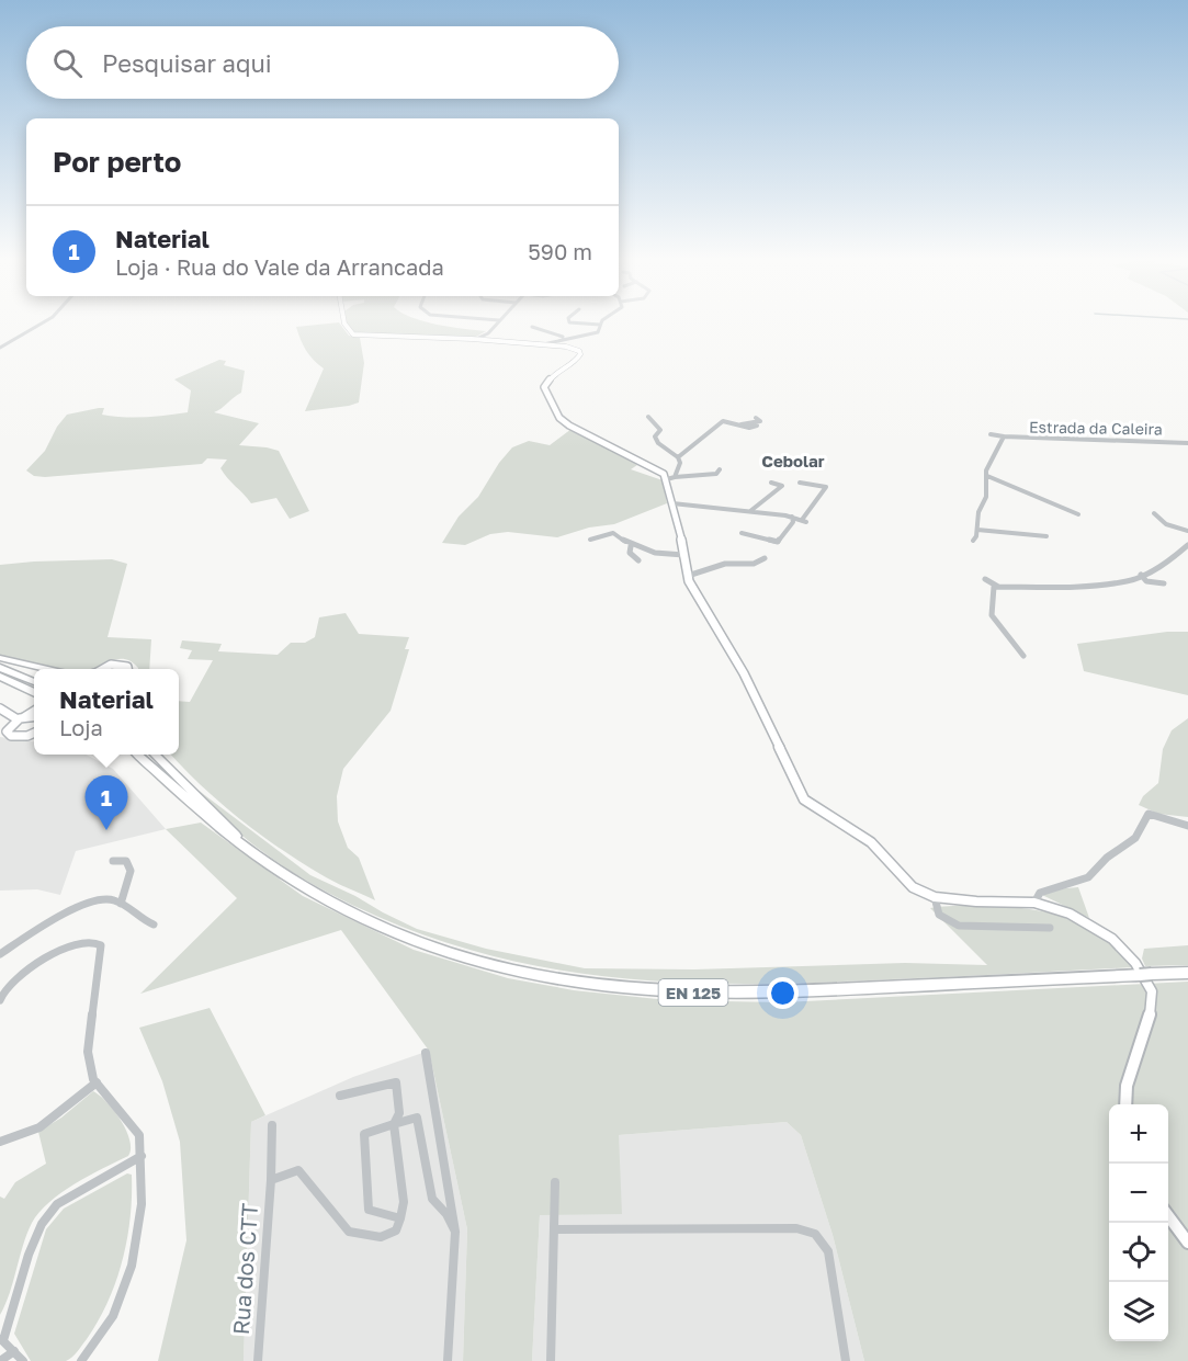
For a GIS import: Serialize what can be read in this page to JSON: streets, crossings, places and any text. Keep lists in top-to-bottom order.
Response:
{
  "streets": {
    "main road": ["EN 125"],
    "street": ["Estrada da Caleira", "Rua dos CTT"]
  },
  "districts": ["Cebolar"],
  "page": {
    "search": "Pesquisar aqui",
    "heading": "Por perto",
    "list": [
      {
        "mark": "1",
        "name": "Naterial",
        "note": "Loja · Rua do Vale da Arrancada",
        "value": "590 m"
      }
    ],
    "popup": ["Naterial", "Loja"],
    "pins": "1",
    "map_buttons": ["+", "−"]
  }
}
